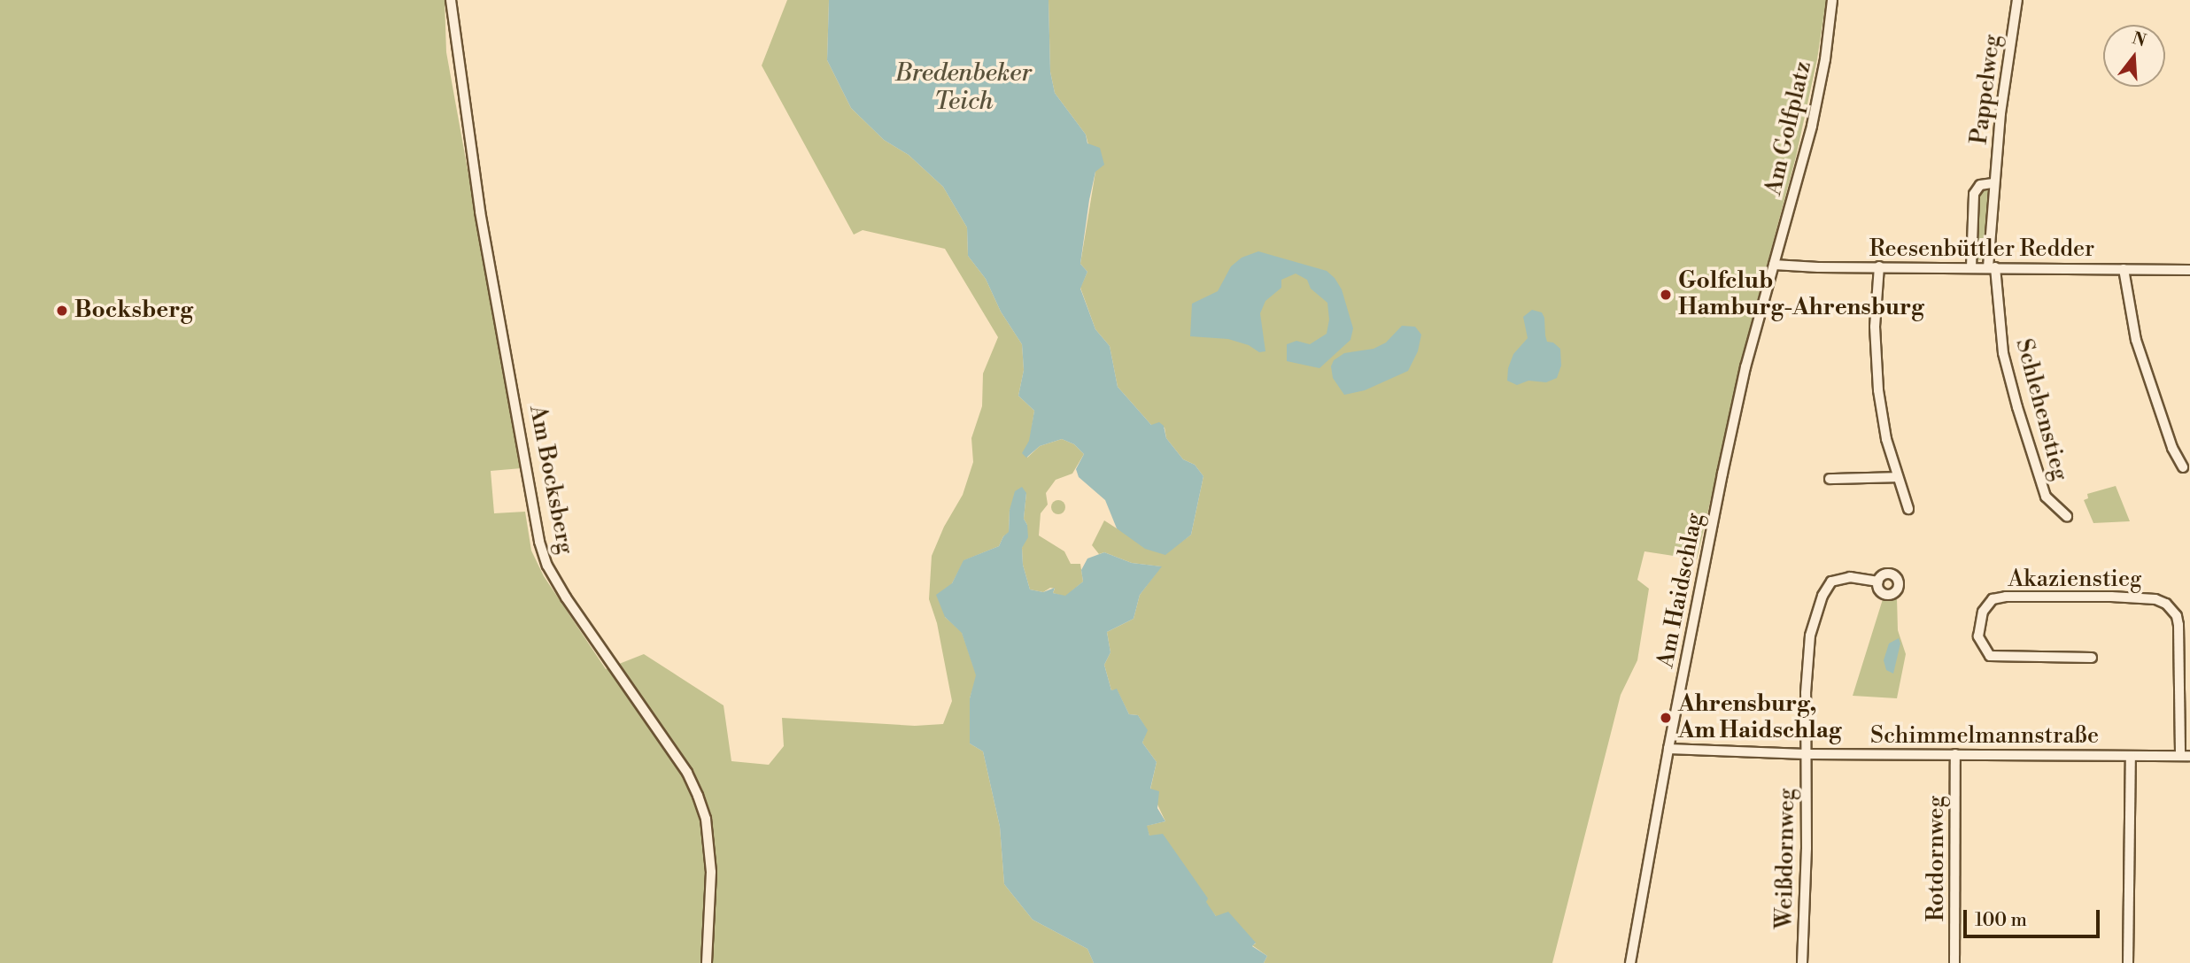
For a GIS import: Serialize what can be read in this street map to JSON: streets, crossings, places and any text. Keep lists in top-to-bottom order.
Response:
{
  "streets": {
    "street": [
      "Pappelweg",
      "Am Golfplatz",
      "Reesenbüttler Redder",
      "Schlehenstieg",
      "Am Bocksberg",
      "Akazienstieg",
      "Am Haidschlag",
      "Schimmelmannstraße",
      "Weißdornweg",
      "Rotdornweg"
    ]
  },
  "crossings": [
    ["Pappelweg", "Reesenbüttler Redder"],
    ["Pappelweg", "Schlehenstieg"],
    ["Am Golfplatz", "Reesenbüttler Redder"],
    ["Am Golfplatz", "Am Haidschlag"],
    ["Reesenbüttler Redder", "Schlehenstieg"],
    ["Reesenbüttler Redder", "Am Haidschlag"],
    ["Akazienstieg", "Schimmelmannstraße"],
    ["Am Haidschlag", "Schimmelmannstraße"],
    ["Schimmelmannstraße", "Weißdornweg"],
    ["Schimmelmannstraße", "Rotdornweg"]
  ],
  "water": ["Bredenbeker Teich"],
  "places": ["Golfclub Hamburg-Ahrensburg", "Bocksberg", "Ahrensburg, Am Haidschlag"],
  "scale_bar": "100 m",
  "north": "top"
}
